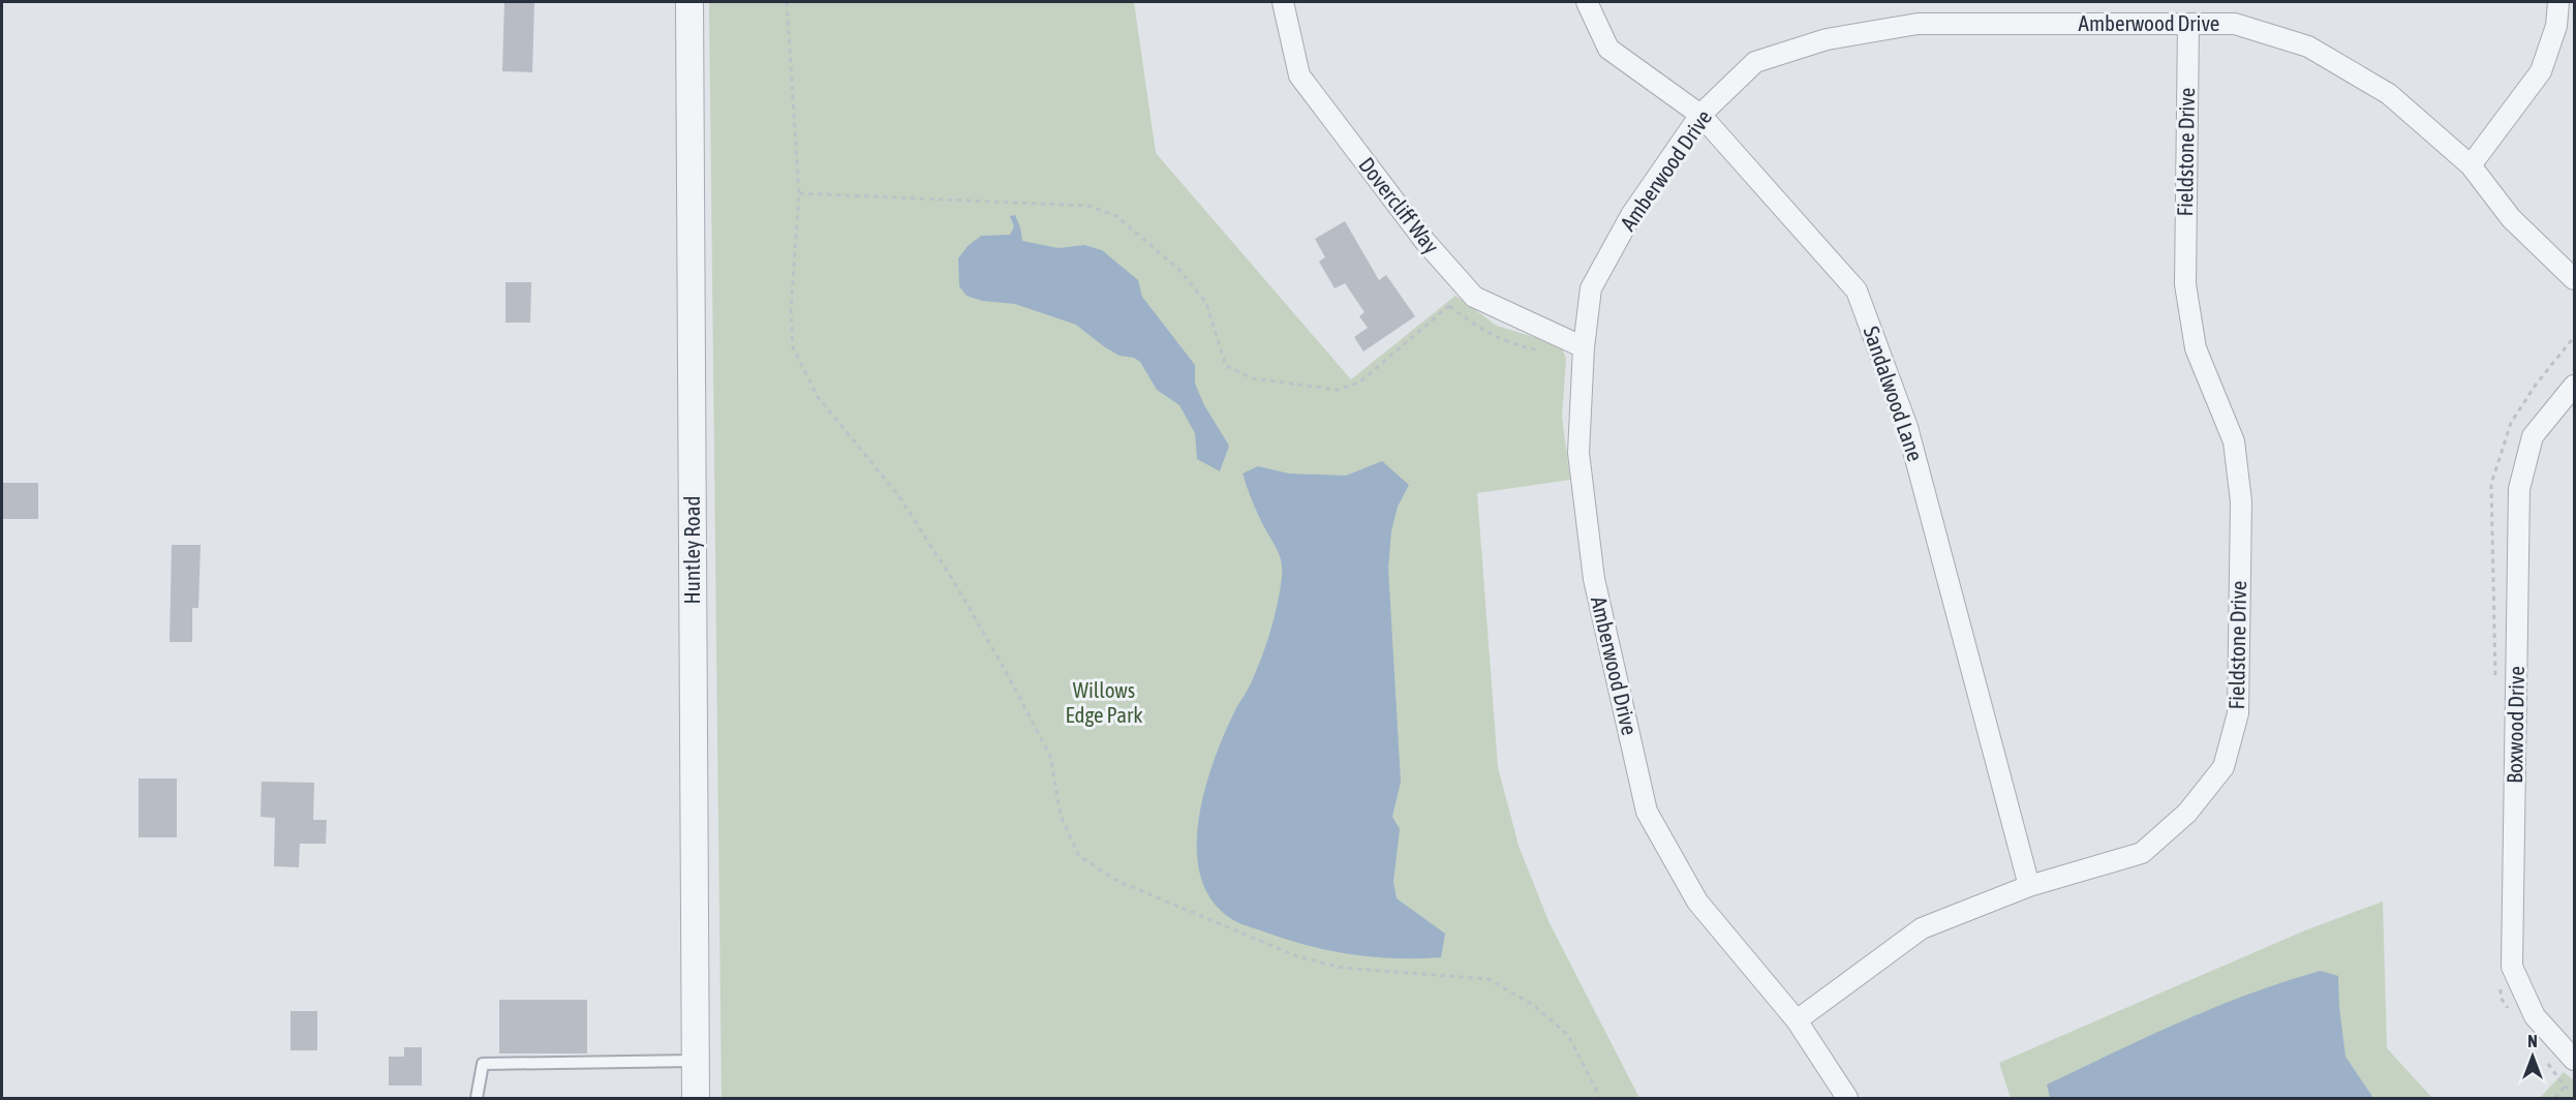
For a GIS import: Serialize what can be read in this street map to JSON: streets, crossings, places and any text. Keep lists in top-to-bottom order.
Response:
{
  "streets": {
    "street": [
      "Amberwood Drive",
      "Fieldstone Drive",
      "Dovercliff Way",
      "Sandalwood Lane",
      "Huntley Road",
      "Boxwood Drive"
    ]
  },
  "crossings": [
    ["Amberwood Drive", "Fieldstone Drive"],
    ["Amberwood Drive", "Dovercliff Way"],
    ["Amberwood Drive", "Sandalwood Lane"],
    ["Fieldstone Drive", "Sandalwood Lane"]
  ],
  "parks": ["Willows Edge Park"],
  "north": "top"
}
